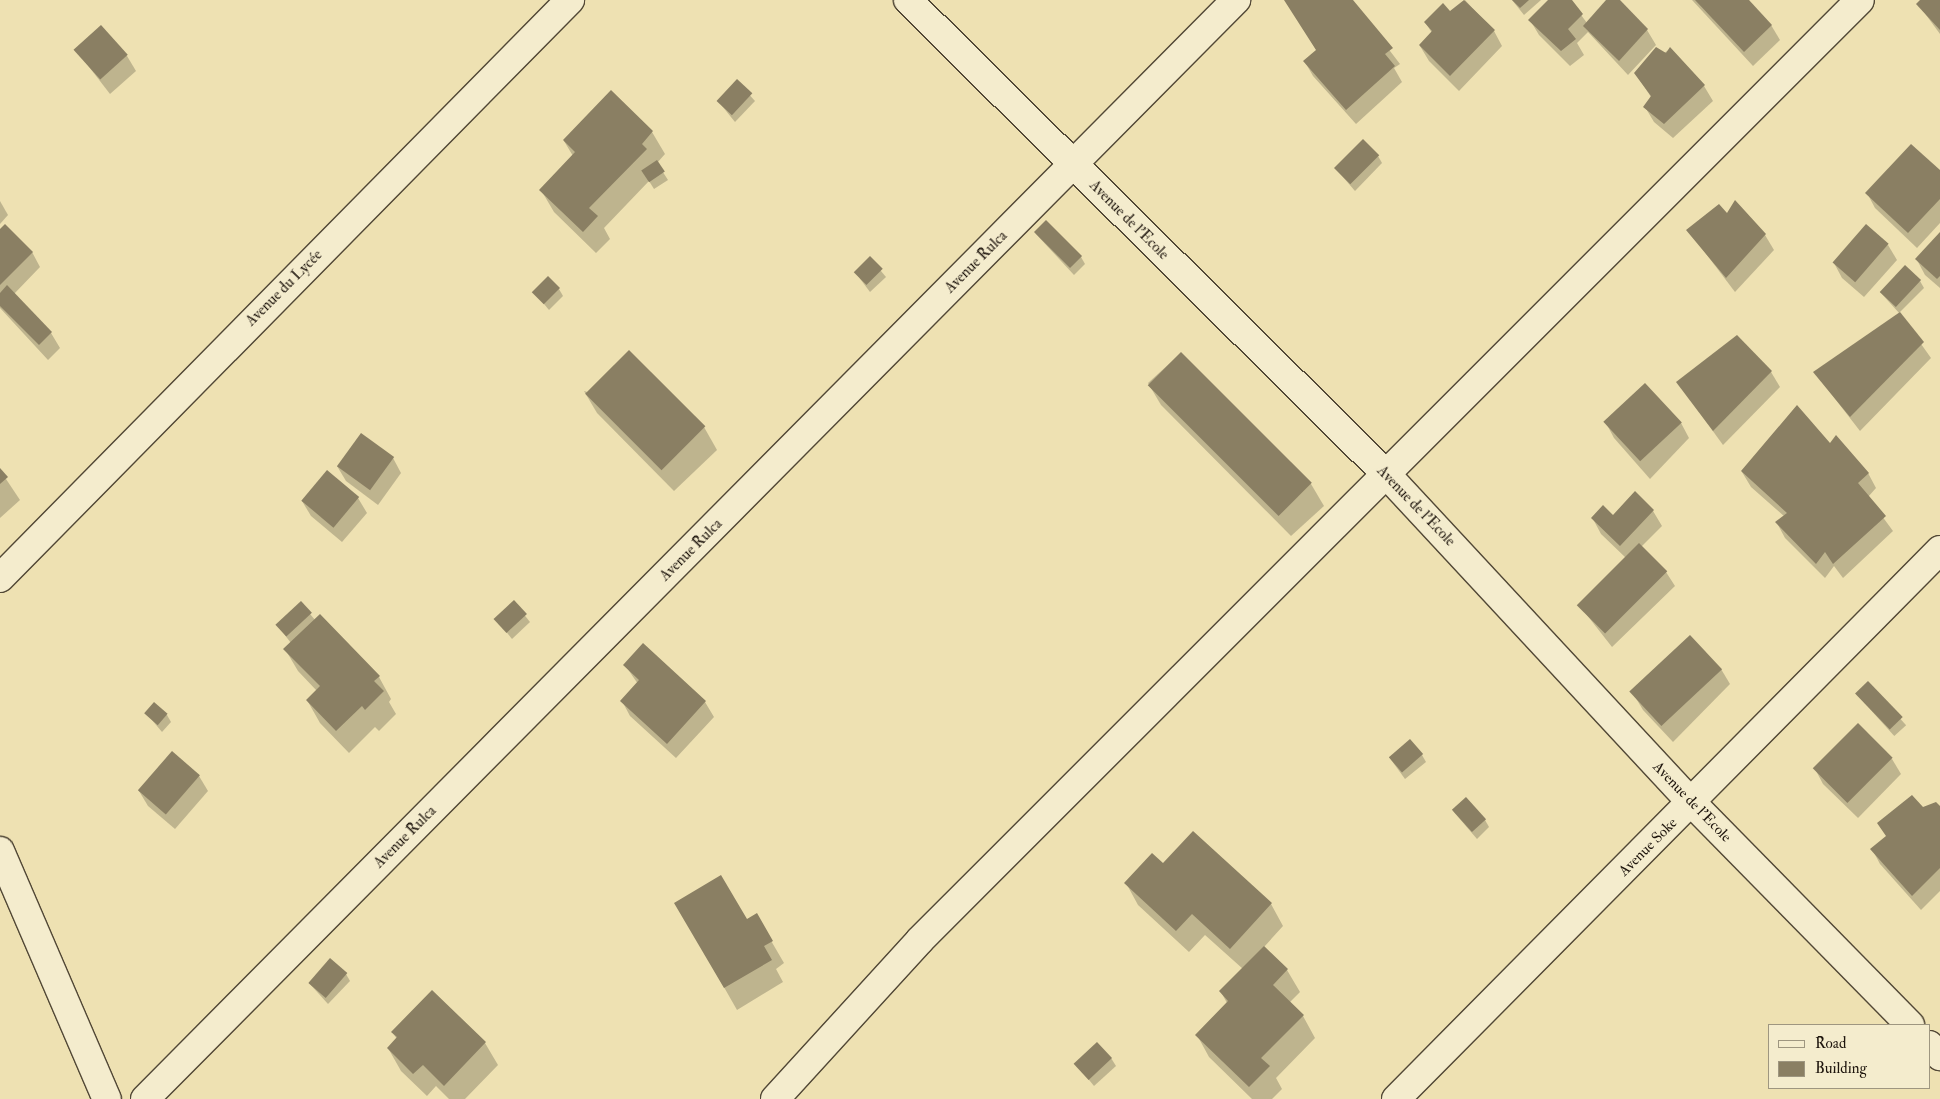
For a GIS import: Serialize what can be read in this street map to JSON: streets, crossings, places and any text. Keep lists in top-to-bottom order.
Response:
{
  "streets": {
    "street": [
      "Avenue de l'Ecole",
      "Avenue Rulca",
      "Avenue du Lycée",
      "Avenue Soke"
    ]
  },
  "crossings": [
    ["Avenue de l'Ecole", "Avenue Rulca"],
    ["Avenue de l'Ecole", "Avenue Soke"]
  ],
  "legend": ["Road", "Building"]
}
